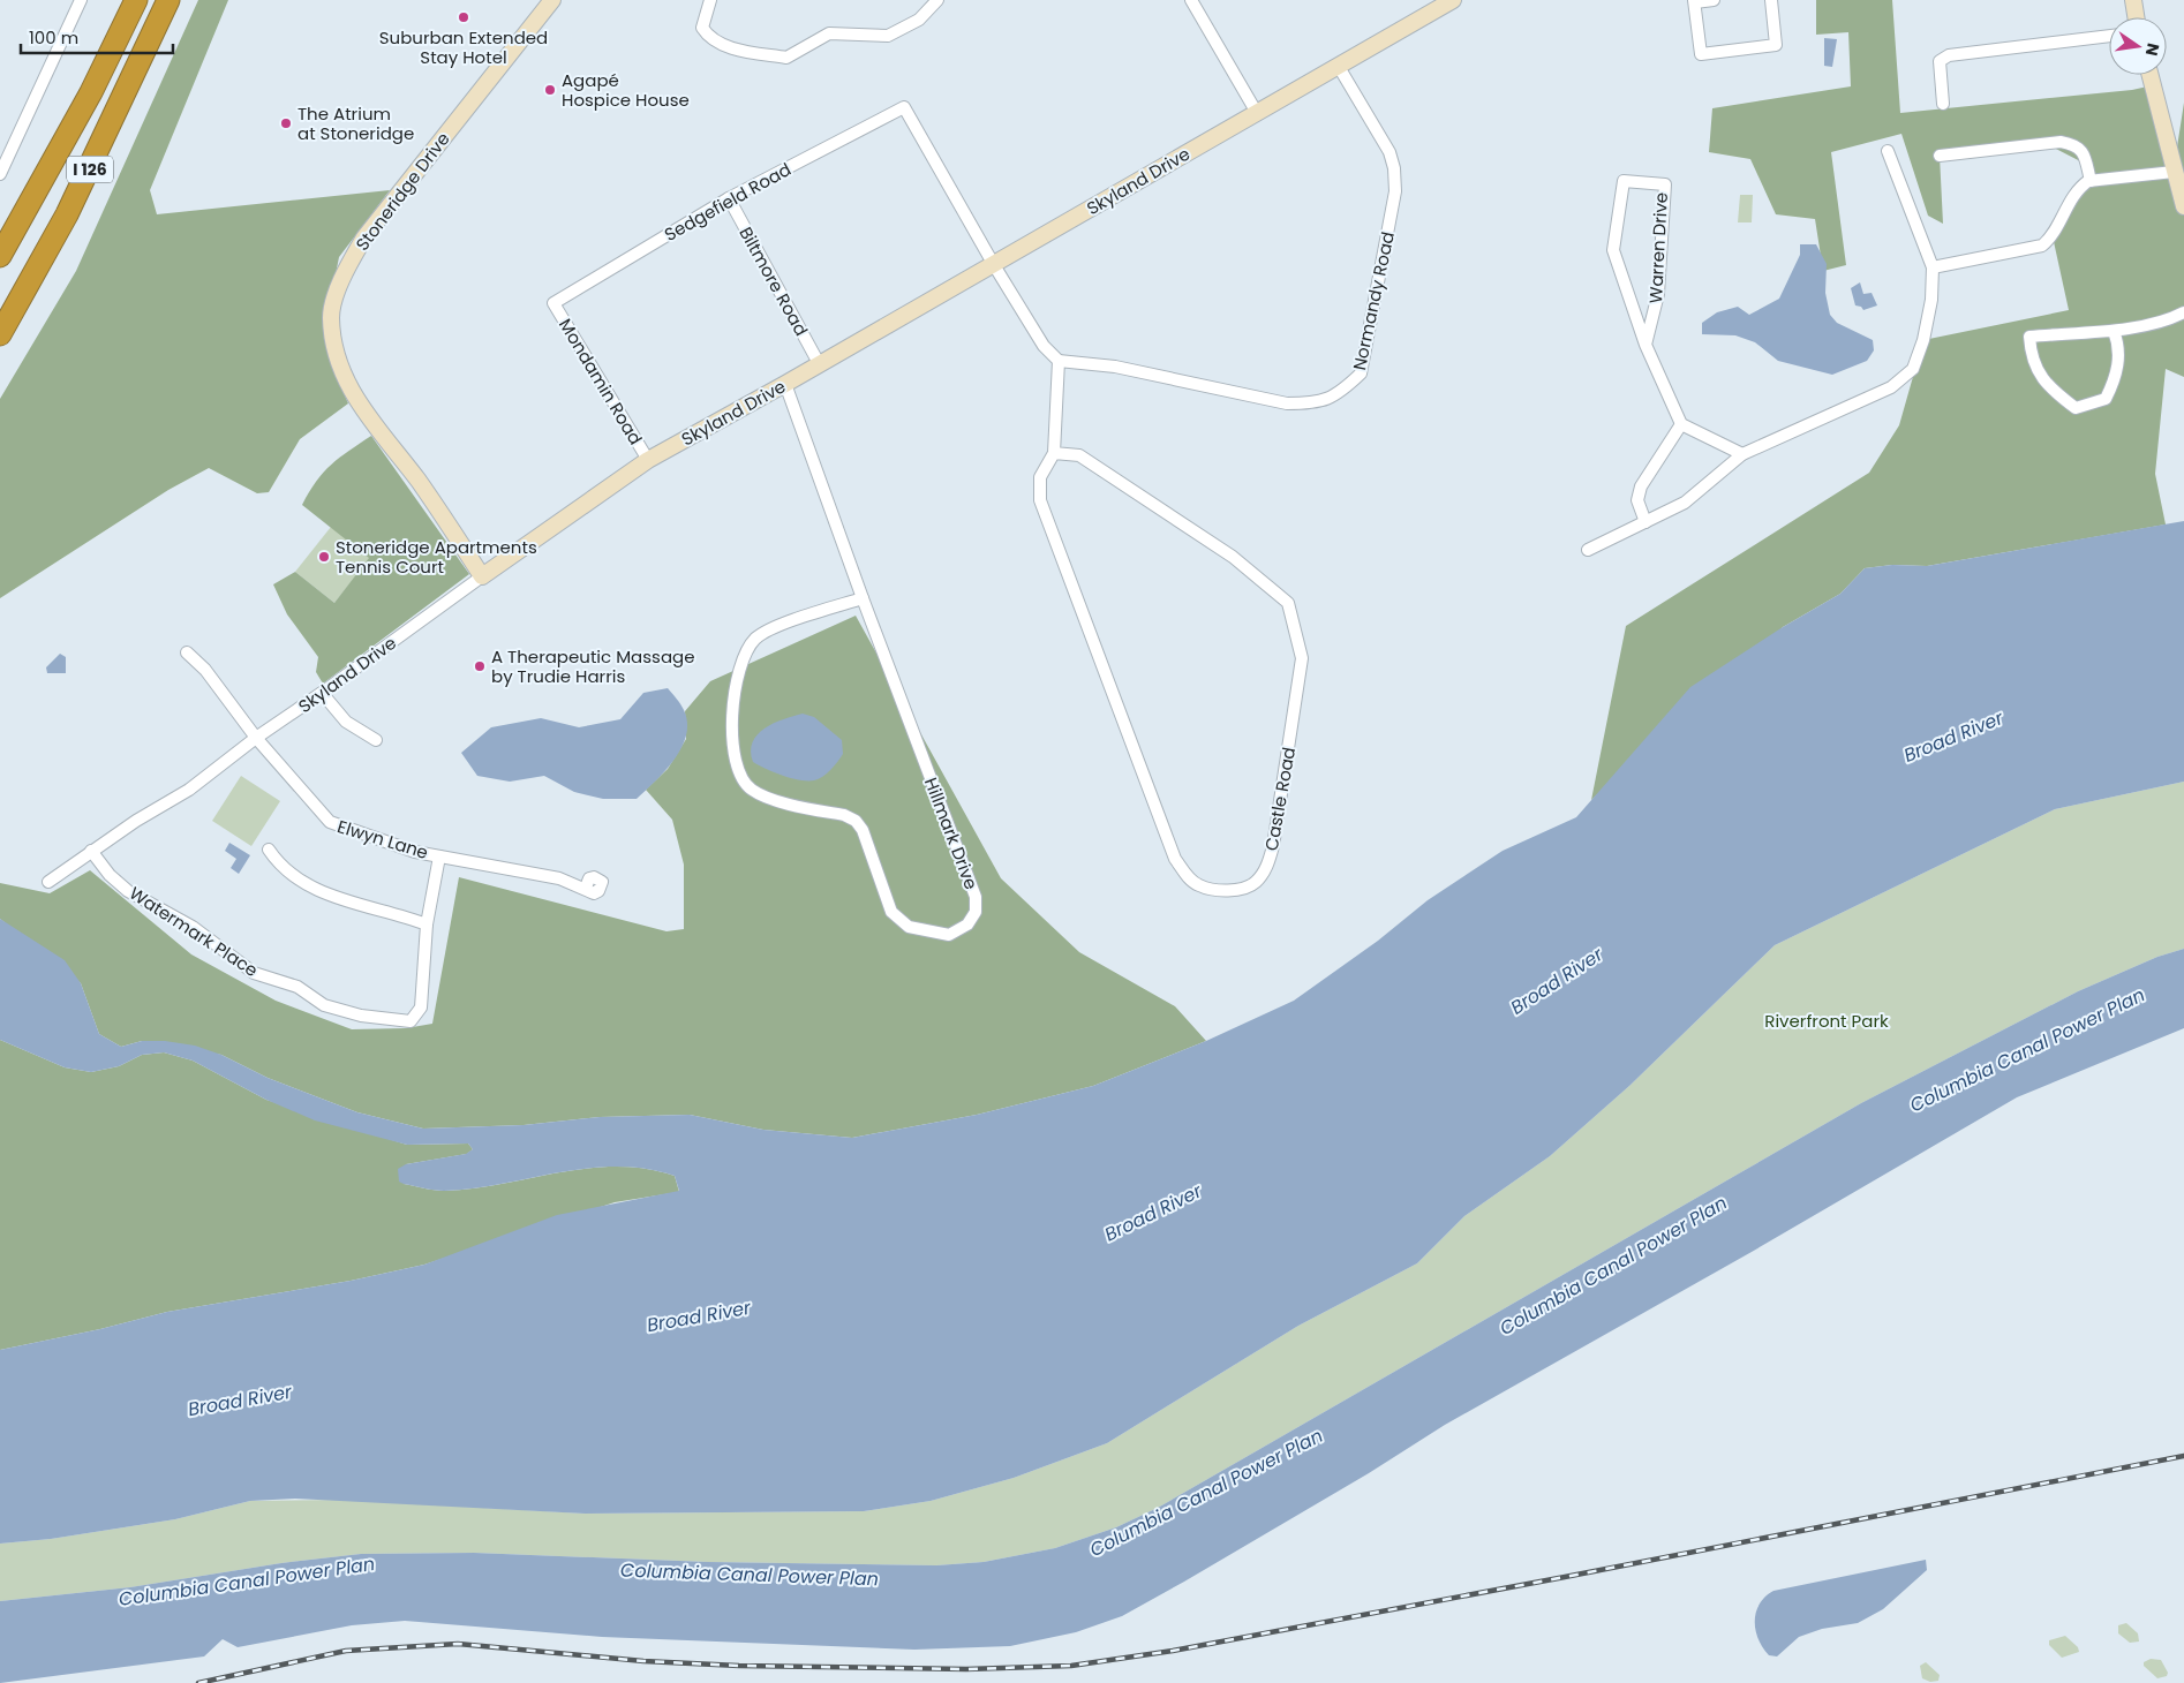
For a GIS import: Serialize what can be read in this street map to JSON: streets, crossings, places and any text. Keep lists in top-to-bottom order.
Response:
{
  "streets": {
    "highway": ["I 126"],
    "street": [
      "Skyland Drive",
      "Stoneridge Drive",
      "Sedgefield Road",
      "Warren Drive",
      "Biltmore Road",
      "Normandy Road",
      "Mondamin Road",
      "Castle Road",
      "Hillmark Drive",
      "Elwyn Lane",
      "Watermark Place"
    ]
  },
  "crossings": [
    ["Skyland Drive", "Stoneridge Drive"],
    ["Skyland Drive", "Sedgefield Road"],
    ["Skyland Drive", "Biltmore Road"],
    ["Skyland Drive", "Normandy Road"],
    ["Skyland Drive", "Mondamin Road"],
    ["Skyland Drive", "Hillmark Drive"],
    ["Skyland Drive", "Elwyn Lane"],
    ["Skyland Drive", "Watermark Place"],
    ["Sedgefield Road", "Biltmore Road"],
    ["Sedgefield Road", "Mondamin Road"],
    ["Normandy Road", "Castle Road"],
    ["Elwyn Lane", "Watermark Place"]
  ],
  "water": ["Broad River", "Columbia Canal Power Plan"],
  "parks": ["Riverfront Park"],
  "places": [
    "Suburban Extended Stay Hotel",
    "Agapé Hospice House",
    "The Atrium at Stoneridge",
    "Stoneridge Apartments Tennis Court",
    "A Therapeutic Massage by Trudie Harris"
  ],
  "scale_bar": "100 m",
  "north": "right"
}
